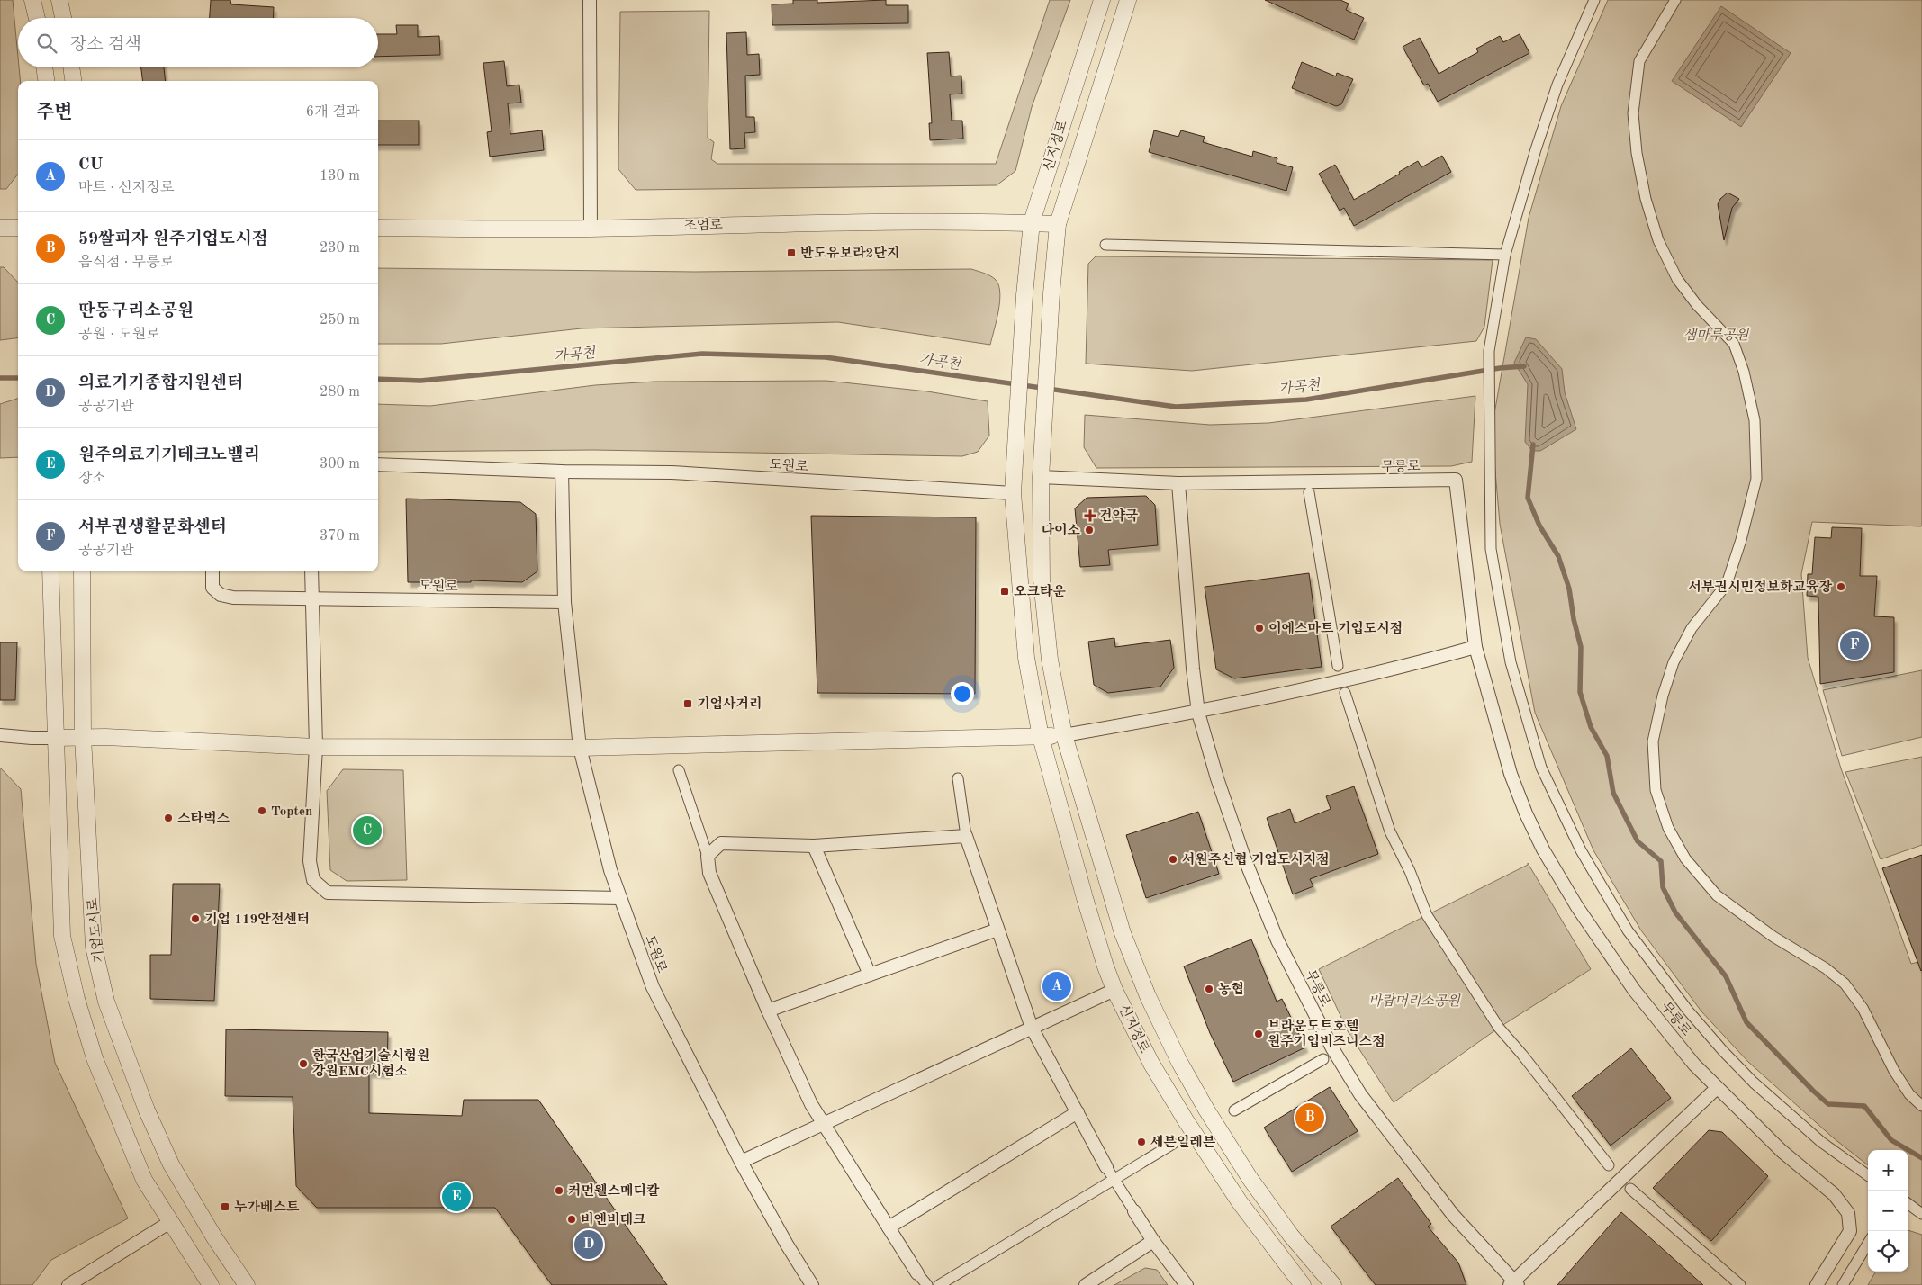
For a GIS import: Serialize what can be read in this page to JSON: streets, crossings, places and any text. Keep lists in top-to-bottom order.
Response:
{
  "streets": {
    "street": [
      "신지정로",
      "조엄로",
      "도원로",
      "무릉로",
      "기업도시로"
    ]
  },
  "crossings": [
    ["신지정로", "조엄로"],
    ["신지정로", "도원로"],
    ["신지정로", "무릉로"]
  ],
  "water": ["가곡천"],
  "parks": ["샘마루공원", "바람머리소공원"],
  "places": {
    "transit": [
      "반도유보라2단지",
      "오크타운",
      "기업사거리",
      "누가베스트"
    ],
    "health": ["건약국"],
    "other": [
      "다이소",
      "서부권시민정보화교육장",
      "이에스마트 기업도시점",
      "Topten",
      "스타벅스",
      "서원주신협 기업도시지점",
      "기업 119안전센터",
      "농협",
      "브라운도트호텔 원주기업비즈니스점",
      "한국산업기술시험원 강원EMC시험소",
      "세븐일레븐",
      "커먼웰스메디칼",
      "비엔비테크"
    ]
  },
  "page": {
    "search": "장소 검색",
    "heading": ["주변", "6개 결과"],
    "list": [
      {
        "mark": "A",
        "name": "CU",
        "note": "마트 · 신지정로",
        "value": "130 m"
      },
      {
        "mark": "B",
        "name": "59쌀피자 원주기업도시점",
        "note": "음식점 · 무릉로",
        "value": "230 m"
      },
      {
        "mark": "C",
        "name": "딴동구리소공원",
        "note": "공원 · 도원로",
        "value": "250 m"
      },
      {
        "mark": "D",
        "name": "의료기기종합지원센터",
        "note": "공공기관",
        "value": "280 m"
      },
      {
        "mark": "E",
        "name": "원주의료기기테크노밸리",
        "note": "장소",
        "value": "300 m"
      },
      {
        "mark": "F",
        "name": "서부권생활문화센터",
        "note": "공공기관",
        "value": "370 m"
      }
    ],
    "pins": [
      "F",
      "C",
      "A",
      "B",
      "E",
      "D"
    ],
    "map_buttons": ["+", "−"]
  }
}
